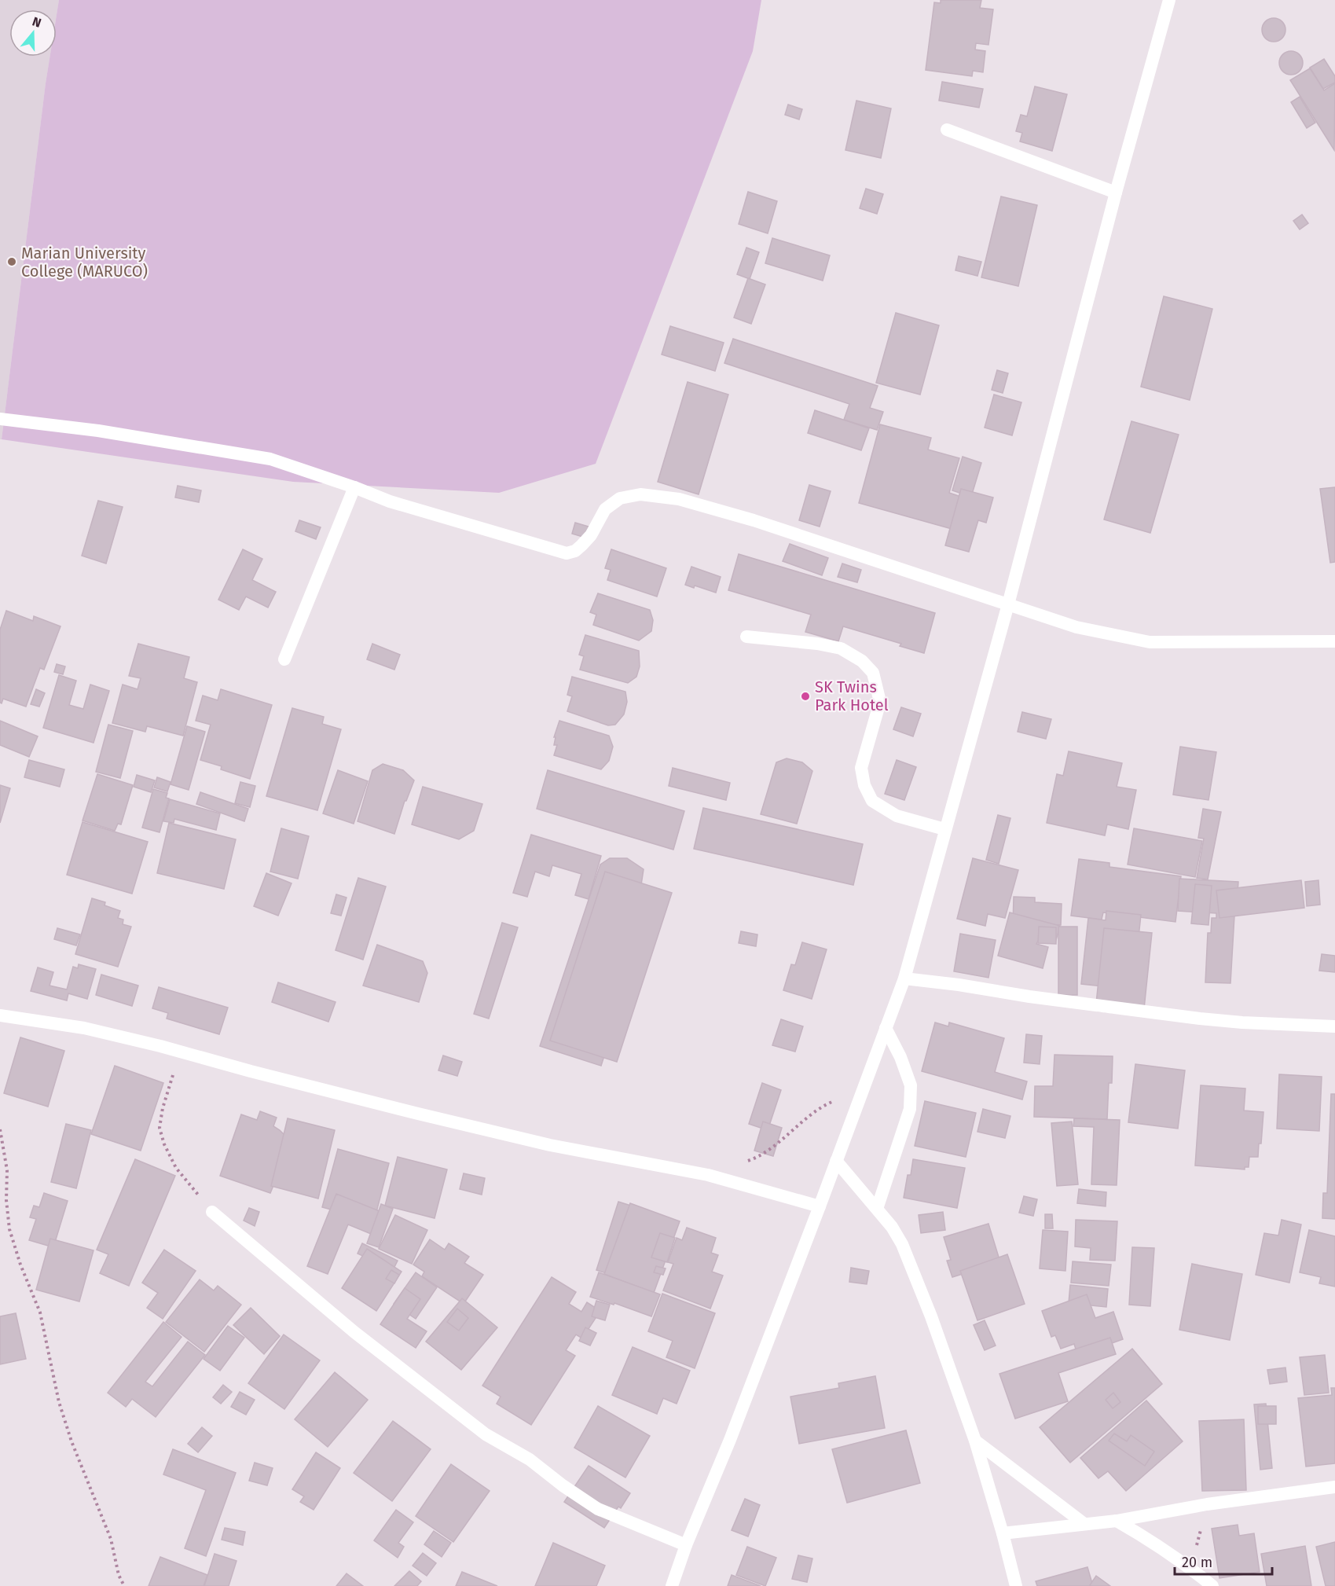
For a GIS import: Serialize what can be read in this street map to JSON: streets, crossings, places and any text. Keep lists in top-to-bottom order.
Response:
{
  "places": ["Marian University College (MARUCO)", "SK Twins Park Hotel"],
  "scale_bar": "20 m",
  "north": "top"
}
